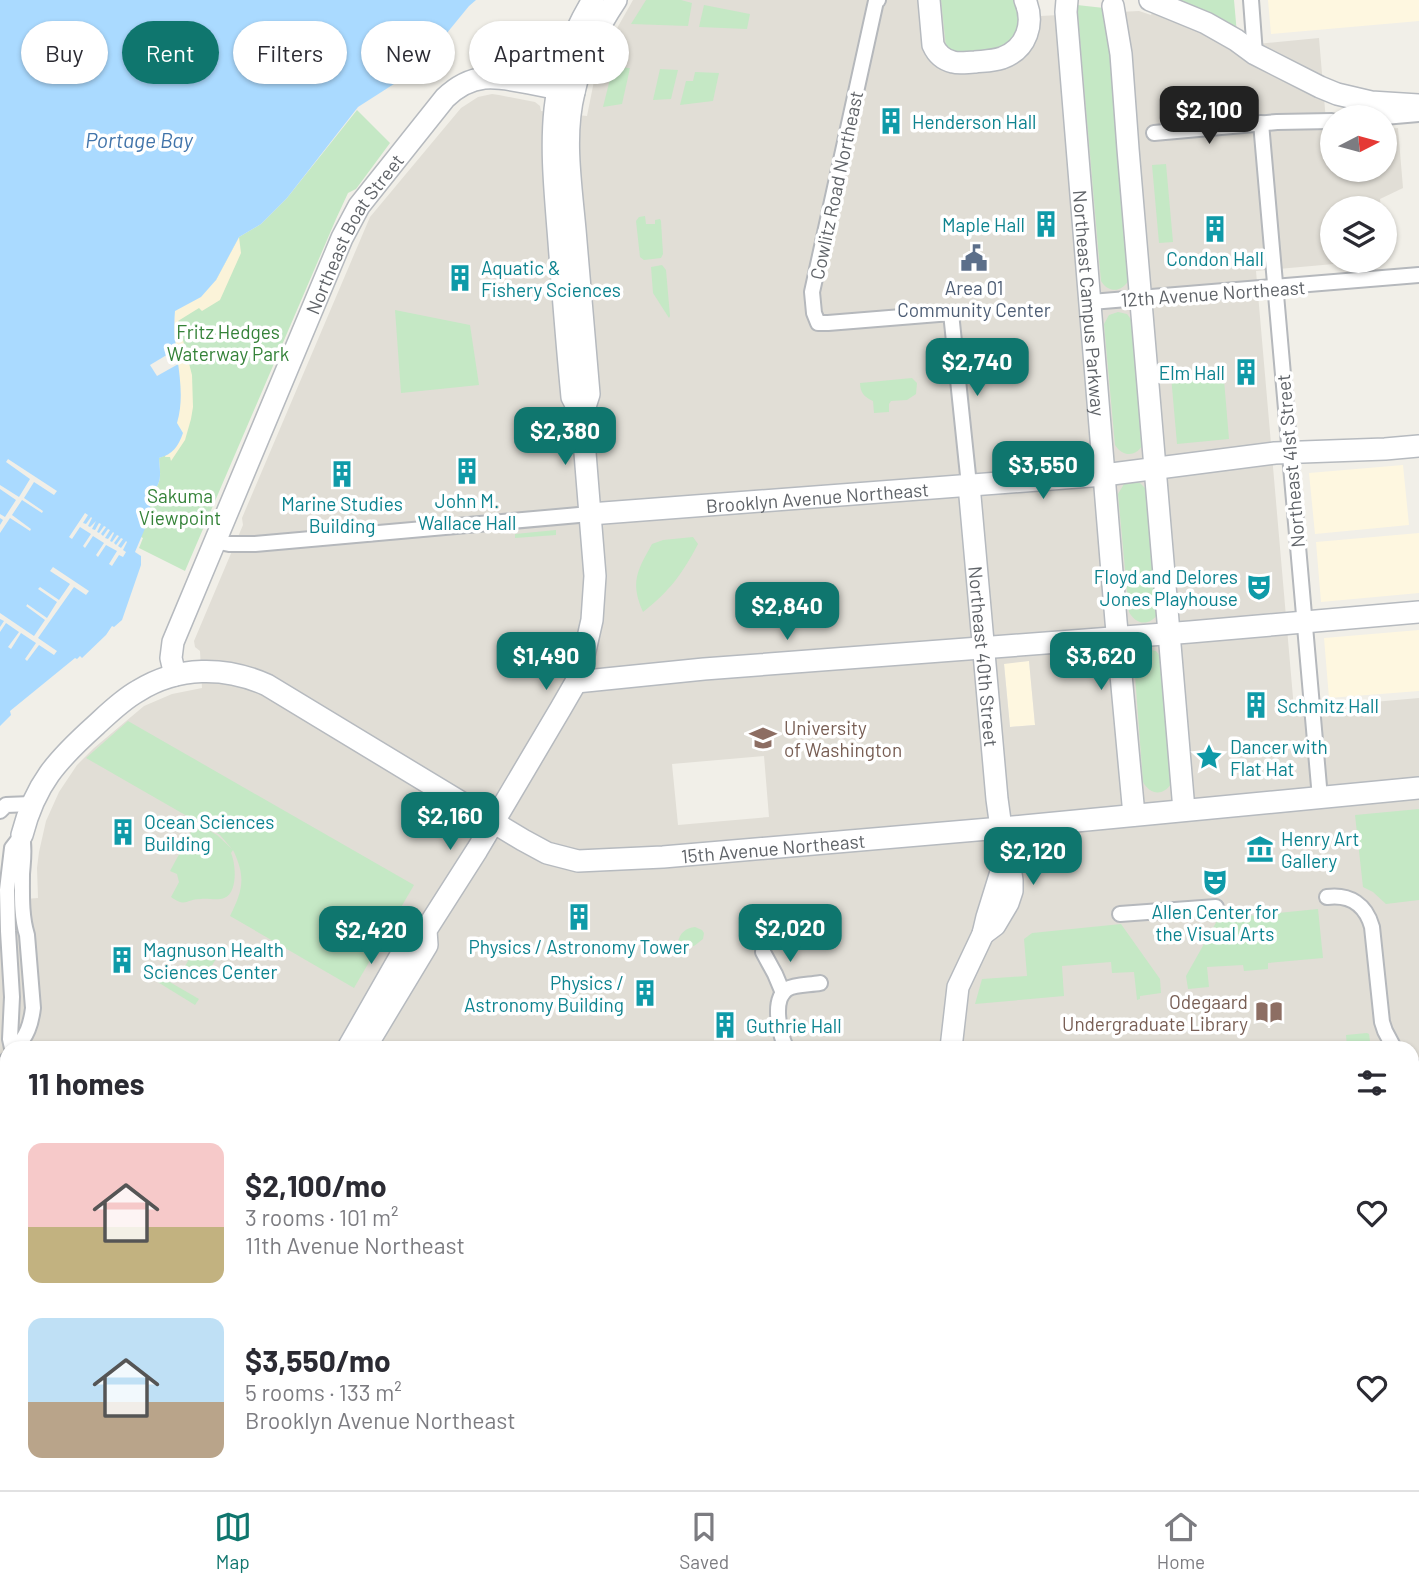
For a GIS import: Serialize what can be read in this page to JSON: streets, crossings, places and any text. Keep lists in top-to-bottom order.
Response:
{
  "streets": {
    "street": [
      "Cowlitz Road Northeast",
      "Northeast Boat Street",
      "12th Avenue Northeast",
      "Northeast Campus Parkway",
      "Northeast 41st Street",
      "Brooklyn Avenue Northeast",
      "Northeast 40th Street",
      "15th Avenue Northeast"
    ]
  },
  "crossings": [
    ["Cowlitz Road Northeast", "Brooklyn Avenue Northeast"],
    ["Cowlitz Road Northeast", "Northeast 40th Street"],
    ["Northeast Boat Street", "Brooklyn Avenue Northeast"],
    ["Northeast Boat Street", "15th Avenue Northeast"],
    ["12th Avenue Northeast", "Northeast Campus Parkway"],
    ["12th Avenue Northeast", "Northeast 41st Street"],
    ["Northeast Campus Parkway", "Brooklyn Avenue Northeast"],
    ["Northeast Campus Parkway", "15th Avenue Northeast"],
    ["Northeast 41st Street", "Brooklyn Avenue Northeast"],
    ["Northeast 41st Street", "15th Avenue Northeast"],
    ["Brooklyn Avenue Northeast", "Northeast 40th Street"],
    ["Northeast 40th Street", "15th Avenue Northeast"]
  ],
  "water": ["Portage Bay"],
  "parks": ["Fritz Hedges Waterway Park", "Sakuma Viewpoint"],
  "places": {
    "building": [
      "Henderson Hall",
      "Maple Hall",
      "Condon Hall",
      "Aquatic & Fishery Sciences",
      "Elm Hall",
      "John M. Wallace Hall",
      "Marine Studies Building",
      "Schmitz Hall",
      "Ocean Sciences Building",
      "Physics / Astronomy Tower",
      "Magnuson Health Sciences Center",
      "Physics / Astronomy Building",
      "Guthrie Hall"
    ],
    "public building": ["Area 01 Community Center"],
    "theatre": ["Floyd and Delores Jones Playhouse", "Allen Center for the Visual Arts"],
    "school or university": ["University of Washington"],
    "place": ["Dancer with Flat Hat"],
    "museum": ["Henry Art Gallery"],
    "library": ["Odegaard Undergraduate Library"]
  },
  "north": "right",
  "page": {
    "chip": [
      "Buy",
      "Rent",
      "Filters",
      "New",
      "Apartment"
    ],
    "price": [
      "$2,100",
      "$2,740",
      "$2,380",
      "$3,550",
      "$2,840",
      "$1,490",
      "$3,620",
      "$2,160",
      "$2,120",
      "$2,020",
      "$2,420"
    ],
    "heading": "11 homes",
    "list": [
      {
        "name": "$2,100/mo",
        "note": "3 rooms · 101 m² · 11th Avenue Northeast"
      },
      {
        "name": "$3,550/mo",
        "note": "5 rooms · 133 m² · Brooklyn Avenue Northeast"
      }
    ],
    "tabs": ["Map", "Saved", "Home"]
  }
}
